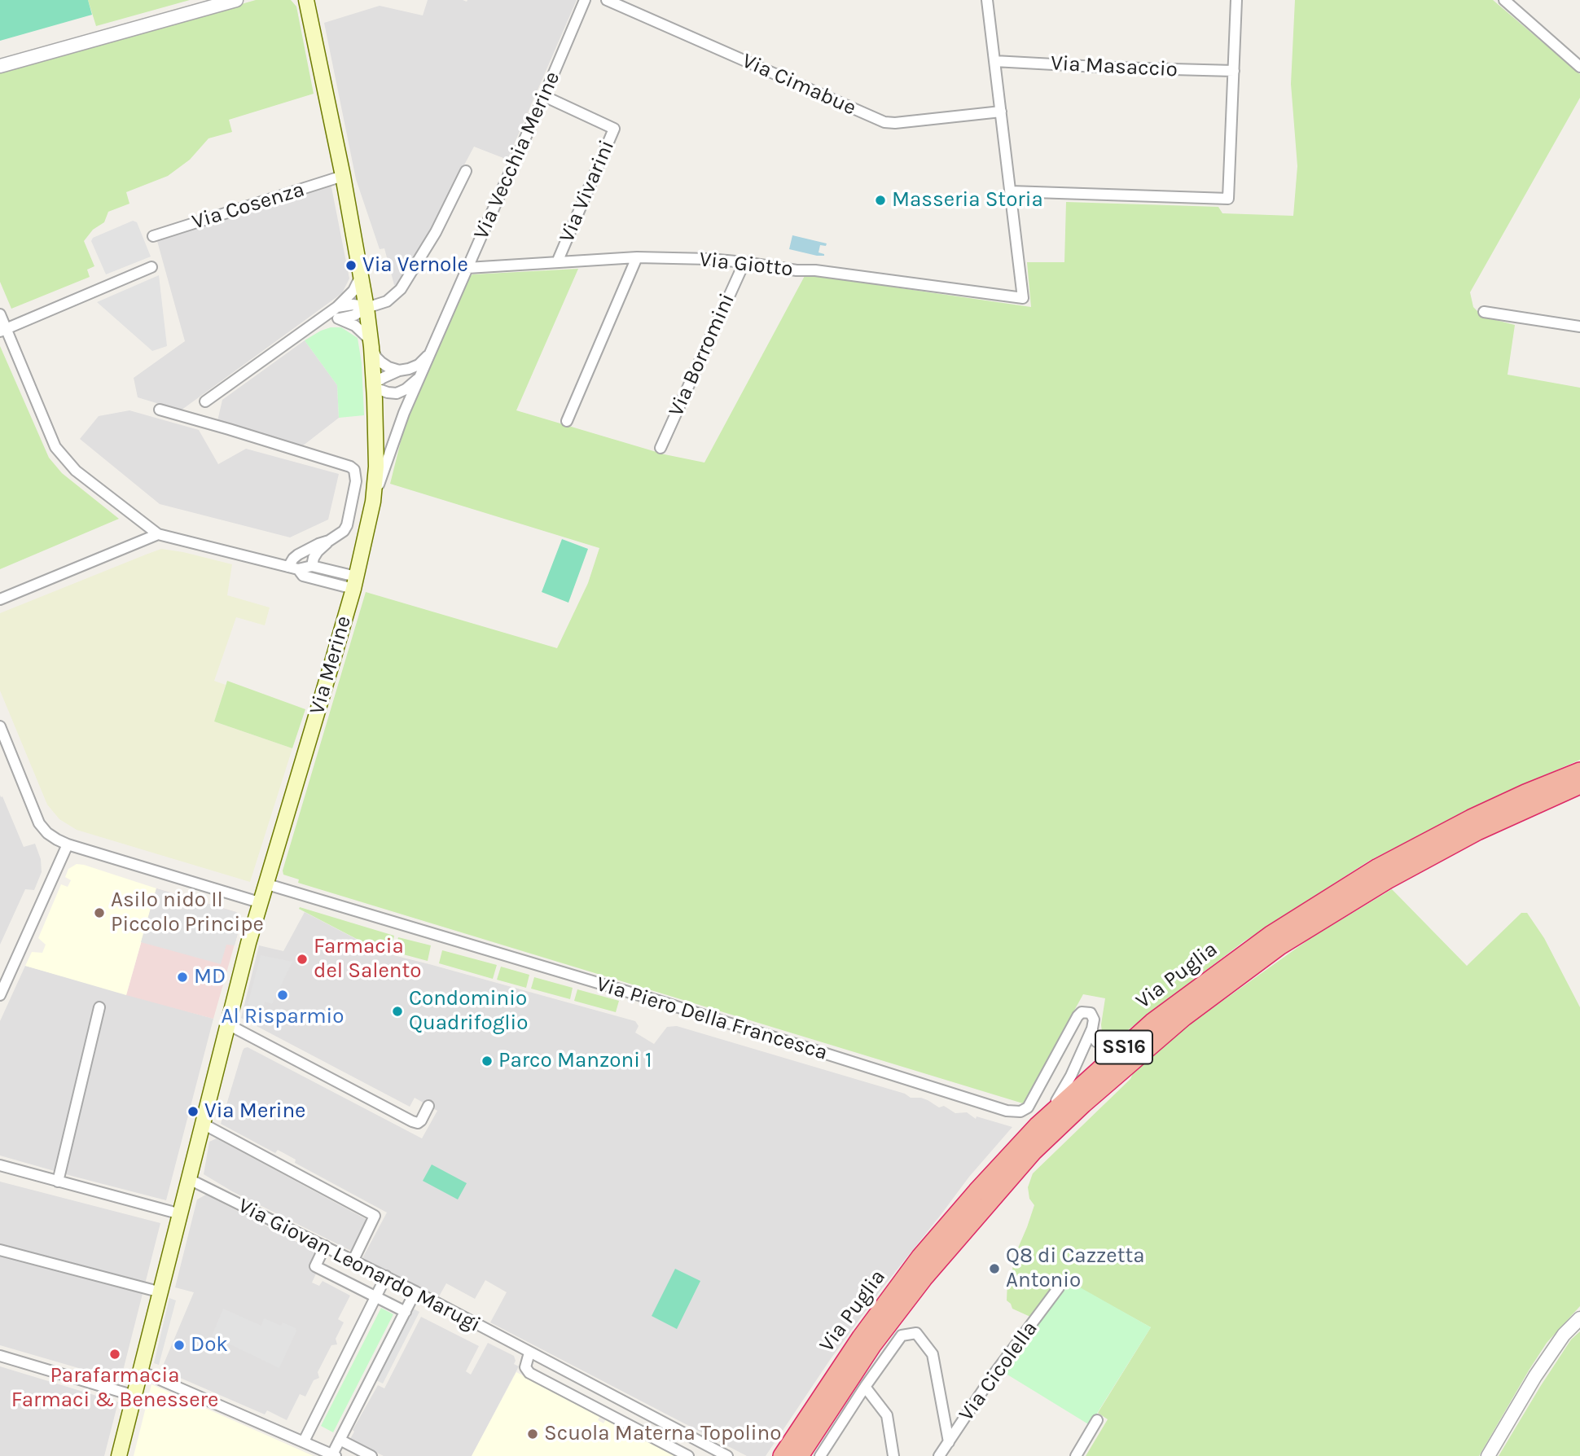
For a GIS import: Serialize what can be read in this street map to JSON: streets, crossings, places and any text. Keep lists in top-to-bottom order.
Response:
{
  "streets": {
    "highway": ["Via Puglia", "SS16"],
    "main road": ["Via Merine"],
    "street": [
      "Via Masaccio",
      "Via Cimabue",
      "Via Vecchia Merine",
      "Via Vivarini",
      "Via Cosenza",
      "Via Giotto",
      "Via Borromini",
      "Via Piero Della Francesca",
      "Via Giovan Leonardo Marugi",
      "Via Cicolella"
    ]
  },
  "crossings": [
    ["Via Vecchia Merine", "Via Vivarini"],
    ["Via Vecchia Merine", "Via Giotto"],
    ["Via Vecchia Merine", "Via Merine"],
    ["Via Vivarini", "Via Giotto"],
    ["Via Giotto", "Via Borromini"],
    ["Via Merine", "Via Piero Della Francesca"],
    ["Via Merine", "Via Giovan Leonardo Marugi"],
    ["Via Puglia", "Via Piero Della Francesca"]
  ],
  "places": [
    "Masseria Storia",
    "Via Vernole",
    "Asilo nido Il Piccolo Principe",
    "Farmacia del Salento",
    "MD",
    "Al Risparmio",
    "Condominio Quadrifoglio",
    "Parco Manzoni 1",
    "Via Merine",
    "Q8 di Cazzetta Antonio",
    "Dok",
    "Parafarmacia Farmaci & Benessere",
    "Scuola Materna Topolino"
  ]
}
